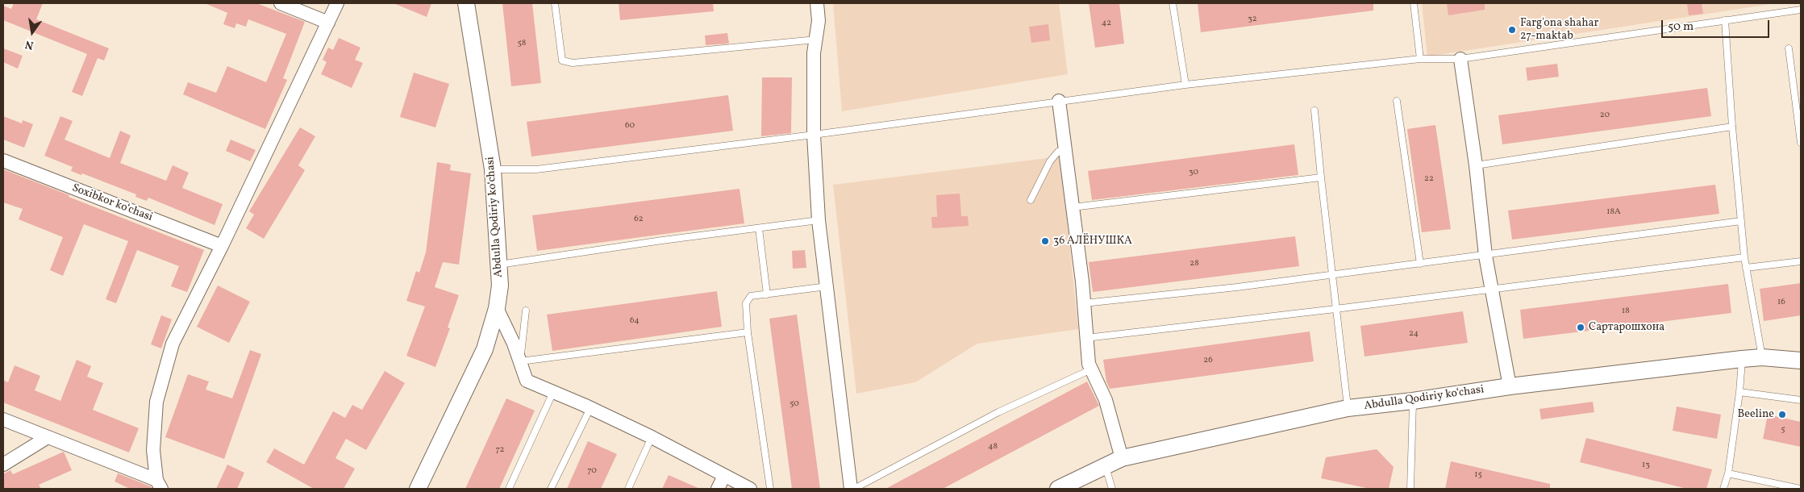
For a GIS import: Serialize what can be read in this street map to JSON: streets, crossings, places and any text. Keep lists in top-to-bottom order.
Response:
{
  "streets": {
    "street": ["Soxibkor koʻchasi", "Abdulla Qodiriy koʻchasi"]
  },
  "places": [
    "Farg'ona shahar 27-maktab",
    "36 АЛЁНУШКА",
    "Сартарошхона",
    "Beeline"
  ],
  "house_numbers": [
    "32",
    "42",
    "58",
    "20",
    "60",
    "30",
    "22",
    "18А",
    "62",
    "28",
    "16",
    "18",
    "64",
    "24",
    "26",
    "50",
    "5",
    "48",
    "72",
    "13",
    "70",
    "15"
  ],
  "scale_bar": "50 m",
  "north": "bottom"
}
